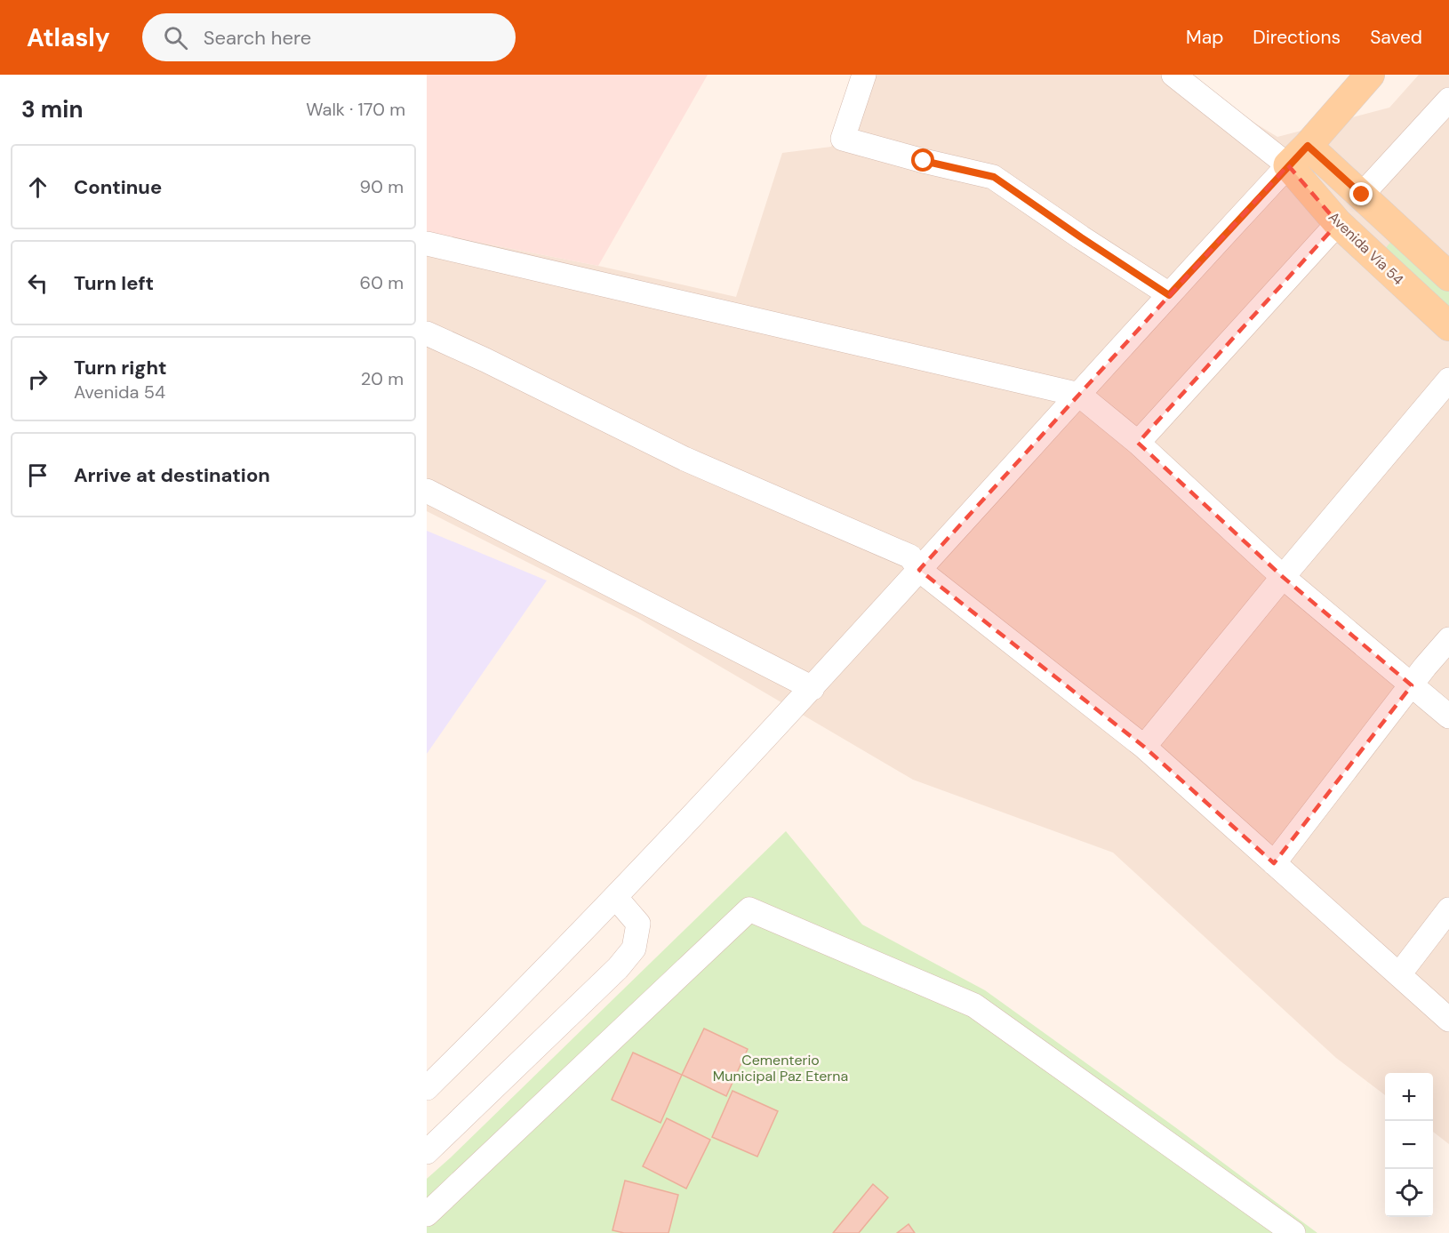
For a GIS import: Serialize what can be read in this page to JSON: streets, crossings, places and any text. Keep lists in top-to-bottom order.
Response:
{
  "streets": {
    "main road": ["Avenida Vía 54"]
  },
  "parks": ["Cementerio Municipal Paz Eterna"],
  "page": {
    "header": "Atlasly",
    "search": "Search here",
    "nav": ["Map", "Directions", "Saved"],
    "heading": ["3 min", "Walk · 170 m"],
    "list": [
      ["Continue", "90 m"],
      ["Turn left", "60 m"],
      ["Turn right", "Avenida 54", "20 m"],
      "Arrive at destination"
    ],
    "map_buttons": ["+", "−"]
  }
}
